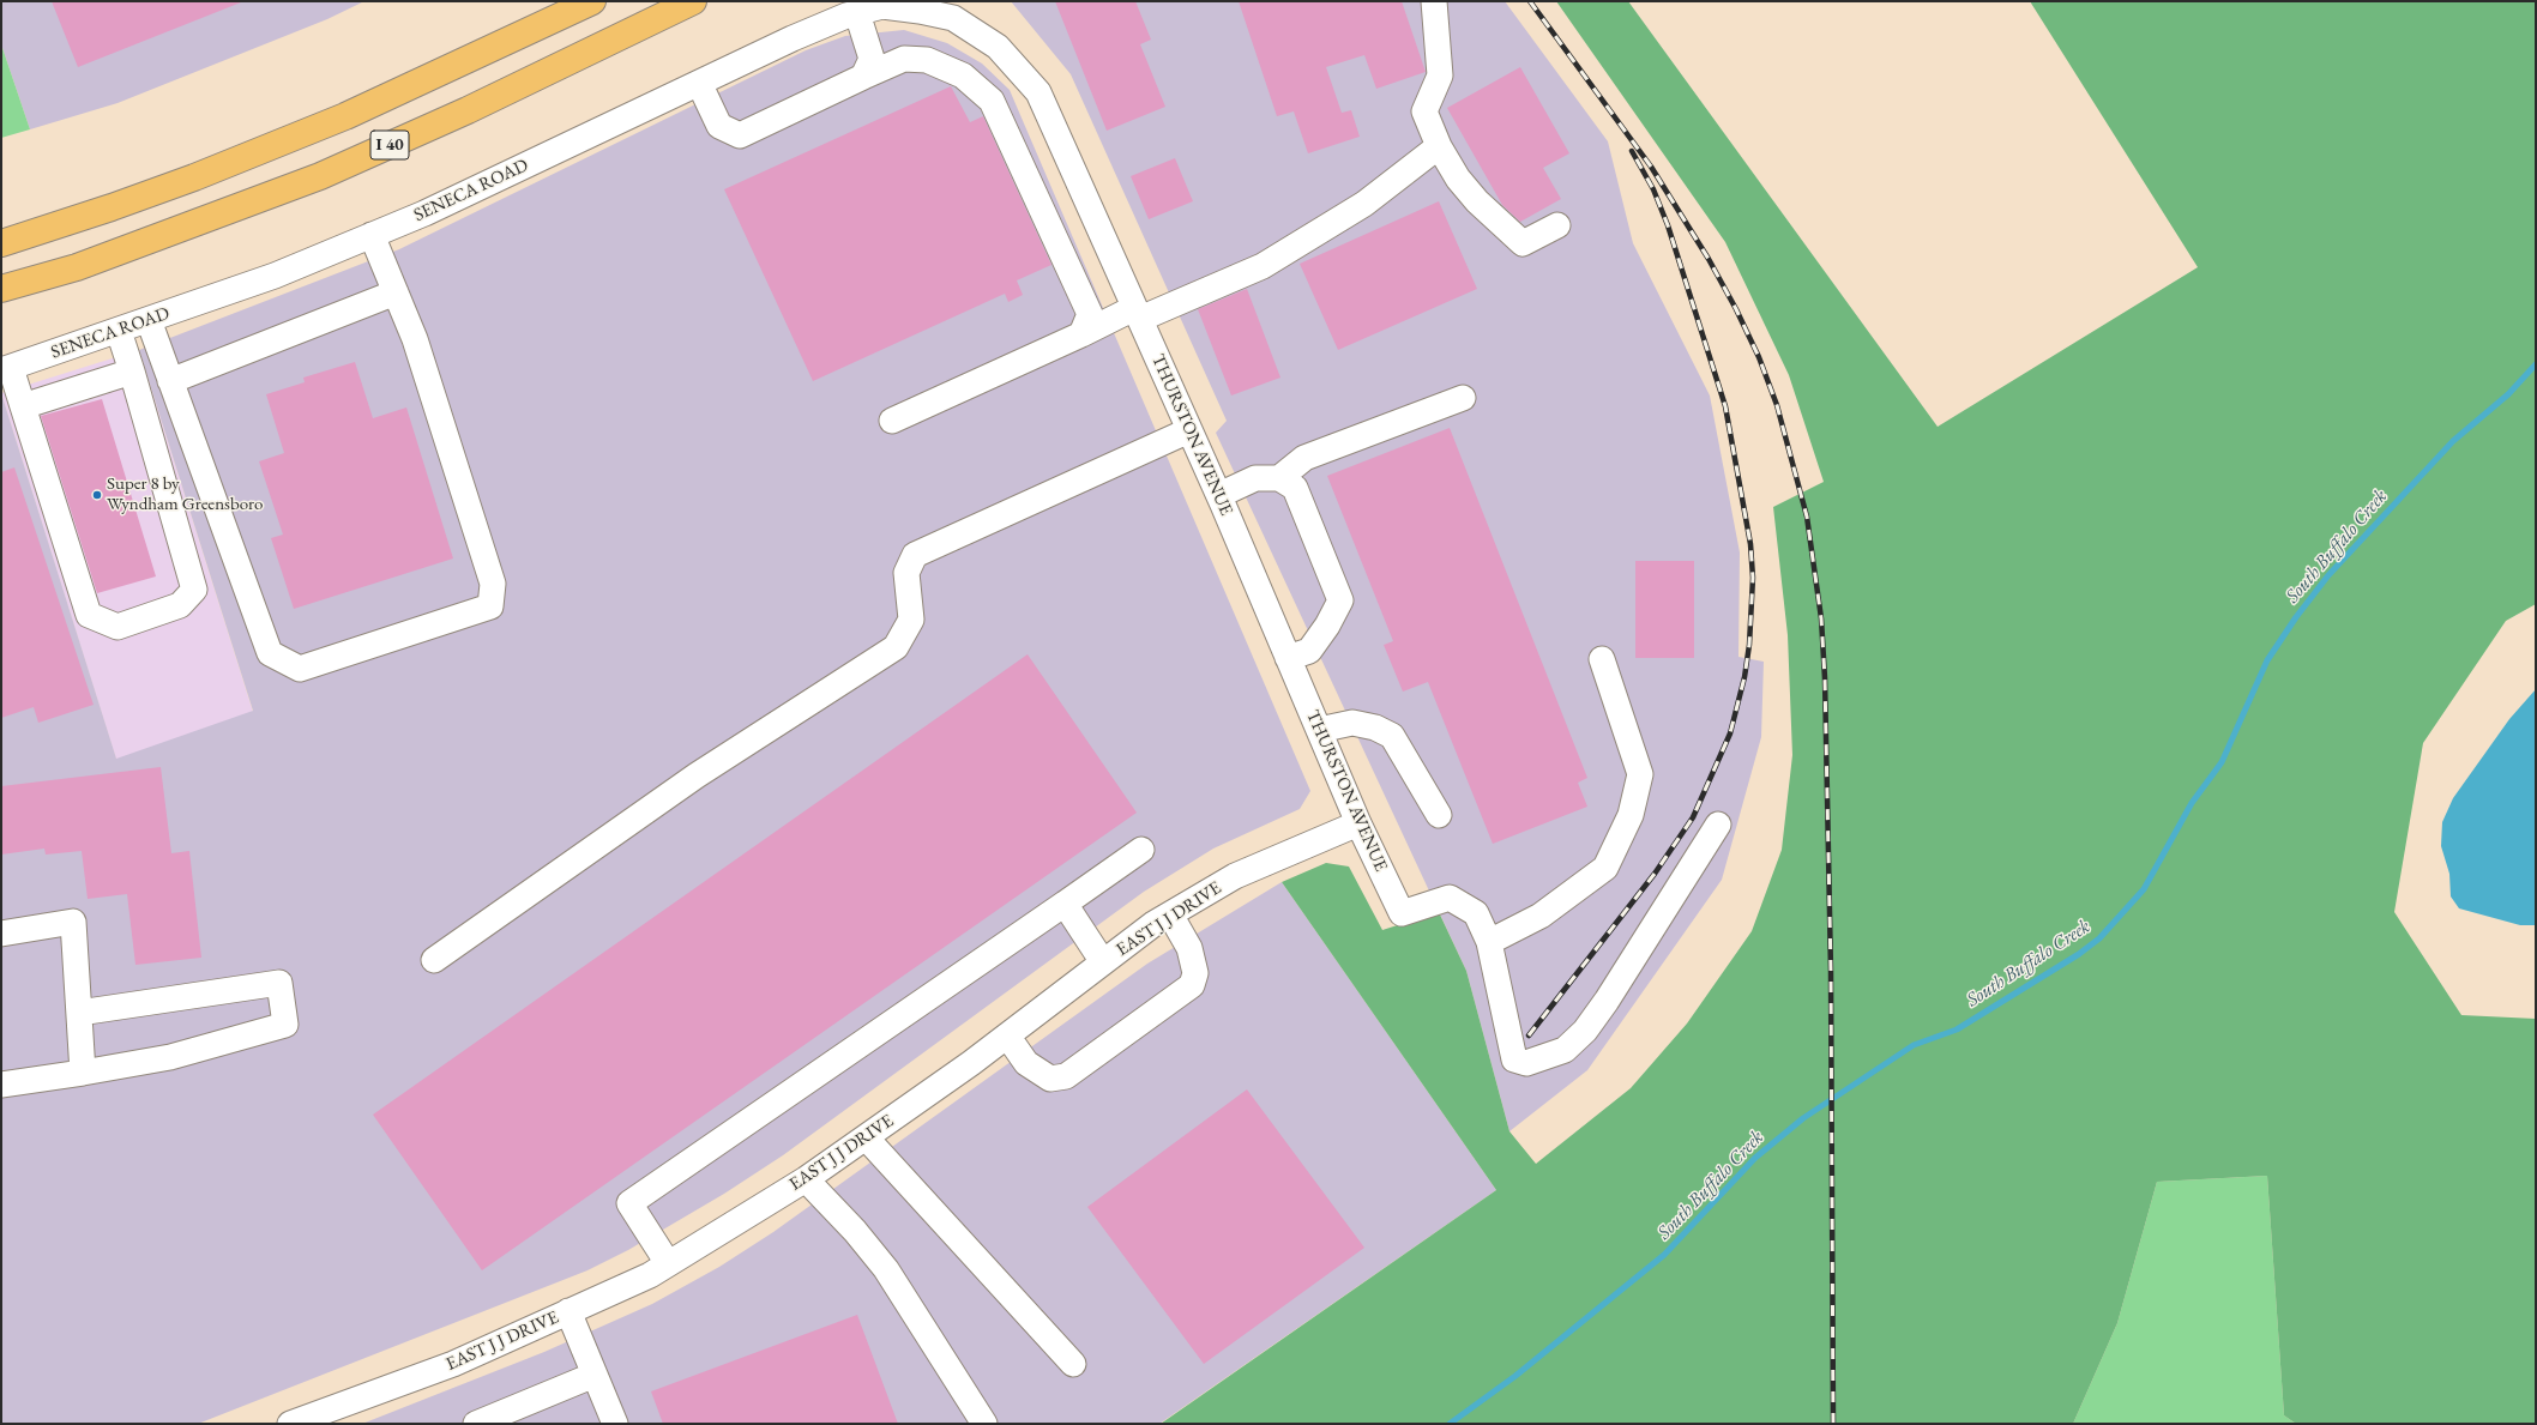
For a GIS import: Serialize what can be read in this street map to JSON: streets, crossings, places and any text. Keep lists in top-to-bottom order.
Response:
{
  "streets": {
    "highway": ["I 40"],
    "street": ["SENECA ROAD", "THURSTON AVENUE", "EAST J J DRIVE"]
  },
  "crossings": [
    ["SENECA ROAD", "THURSTON AVENUE"],
    ["THURSTON AVENUE", "EAST J J DRIVE"]
  ],
  "water": ["South Buffalo Creek"],
  "places": ["Super 8 by Wyndham Greensboro"]
}
